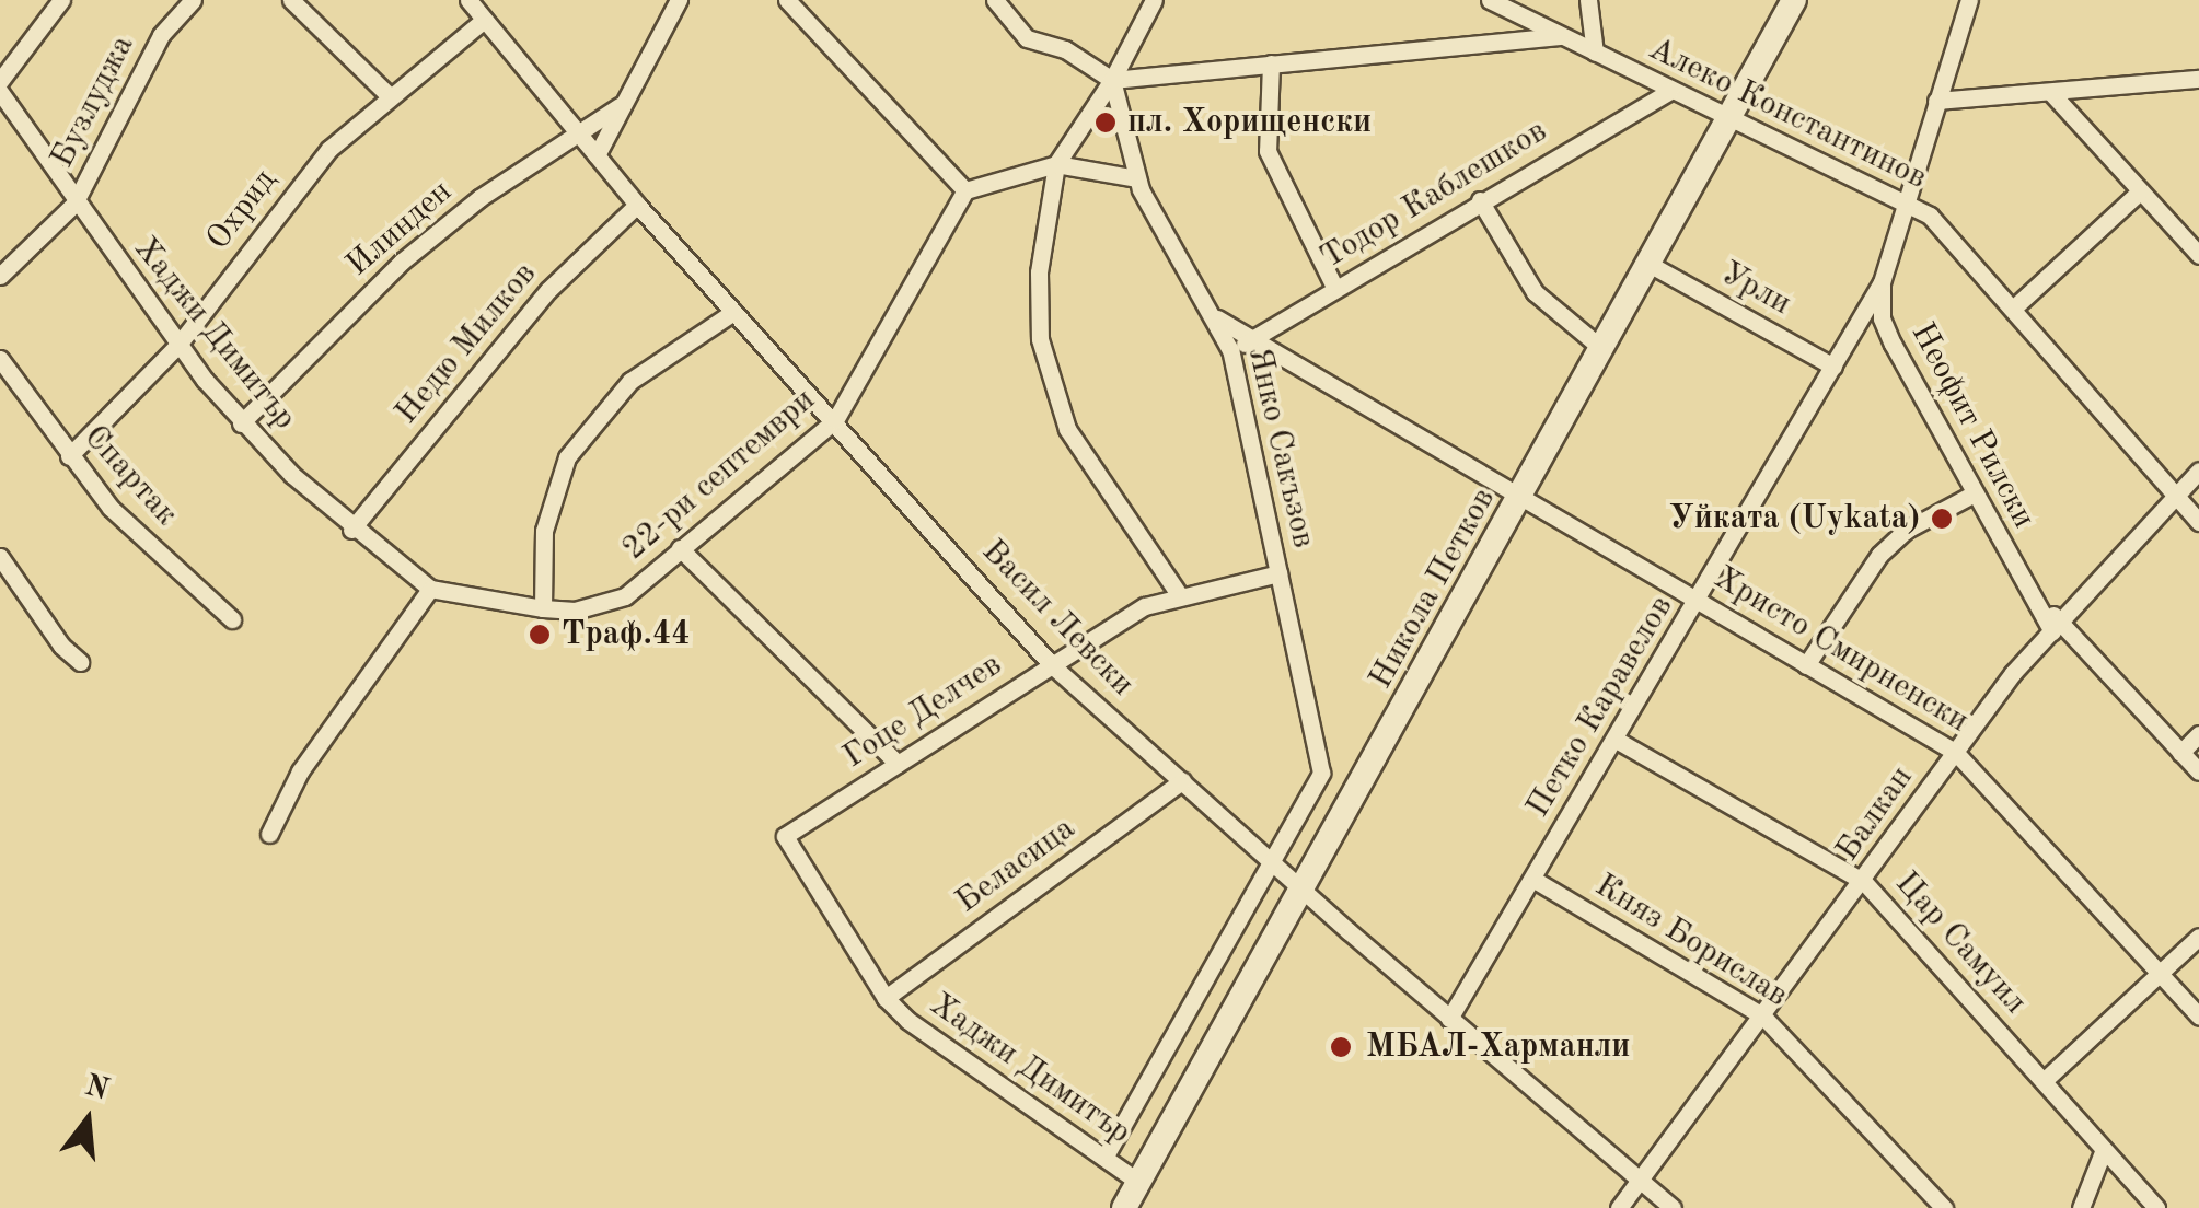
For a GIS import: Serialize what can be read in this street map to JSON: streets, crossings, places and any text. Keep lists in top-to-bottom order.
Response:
{
  "streets": {
    "street": [
      "Бузлуджа",
      "Алеко Константинов",
      "Тодор Каблешков",
      "Охрид",
      "Илинден",
      "Урли",
      "Хаджи Димитър",
      "Недю Милков",
      "Неофит Рилски",
      "Янко Сакъзов",
      "22-ри септември",
      "Спартак",
      "Никола Петков",
      "Васил Левски",
      "Христо Смирненски",
      "Петко Каравелов",
      "Гоце Делчев",
      "Балкан",
      "Беласица",
      "Княз Борислав",
      "Цар Самуил"
    ]
  },
  "crossings": [
    ["Бузлуджа", "Хаджи Димитър"],
    ["Алеко Константинов", "Тодор Каблешков"],
    ["Алеко Константинов", "Никола Петков"],
    ["Алеко Константинов", "Петко Каравелов"],
    ["Алеко Константинов", "Балкан"],
    ["Тодор Каблешков", "Янко Сакъзов"],
    ["Тодор Каблешков", "Христо Смирненски"],
    ["Охрид", "Хаджи Димитър"],
    ["Охрид", "Спартак"],
    ["Охрид", "Васил Левски"],
    ["Илинден", "Хаджи Димитър"],
    ["Илинден", "Васил Левски"],
    ["Урли", "Никола Петков"],
    ["Урли", "Петко Каравелов"],
    ["Хаджи Димитър", "Недю Милков"],
    ["Хаджи Димитър", "22-ри септември"],
    ["Хаджи Димитър", "Никола Петков"],
    ["Хаджи Димитър", "Гоце Делчев"],
    ["Хаджи Димитър", "Беласица"],
    ["Недю Милков", "Васил Левски"],
    ["Неофит Рилски", "Петко Каравелов"],
    ["Неофит Рилски", "Балкан"],
    ["Янко Сакъзов", "Христо Смирненски"],
    ["Янко Сакъзов", "Гоце Делчев"],
    ["22-ри септември", "Васил Левски"],
    ["Никола Петков", "Васил Левски"],
    ["Никола Петков", "Христо Смирненски"],
    ["Васил Левски", "Петко Каравелов"],
    ["Васил Левски", "Гоце Делчев"],
    ["Васил Левски", "Балкан"],
    ["Васил Левски", "Беласица"],
    ["Христо Смирненски", "Петко Каравелов"],
    ["Христо Смирненски", "Балкан"],
    ["Петко Каравелов", "Княз Борислав"],
    ["Петко Каравелов", "Цар Самуил"],
    ["Балкан", "Княз Борислав"],
    ["Балкан", "Цар Самуил"]
  ],
  "places": [
    "пл. Хорищенски",
    "Уйката (Uykata)",
    "Траф.44",
    "МБАЛ-Харманли"
  ],
  "north": "top"
}
